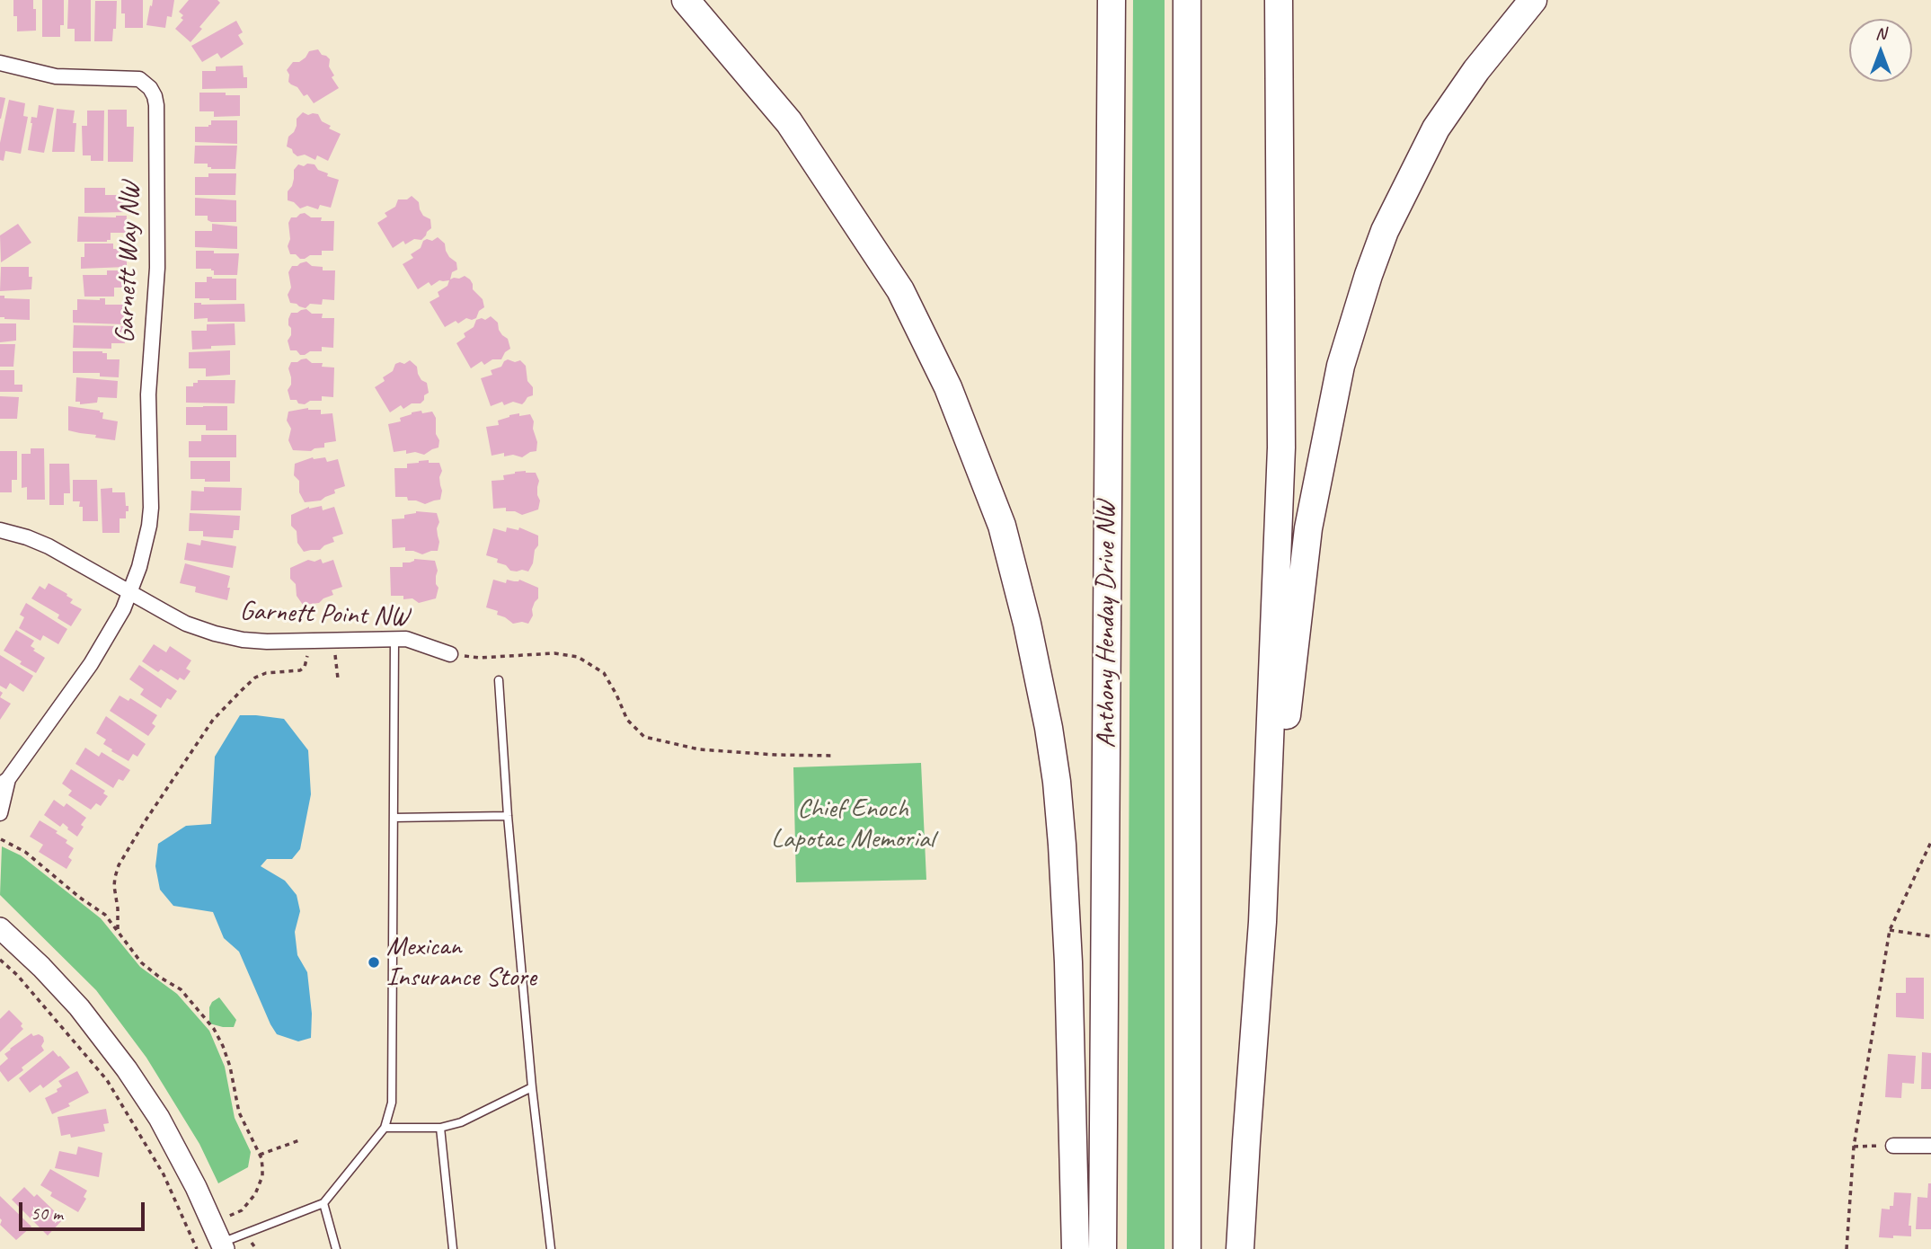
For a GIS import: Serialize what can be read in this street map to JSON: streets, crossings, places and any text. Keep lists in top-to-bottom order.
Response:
{
  "streets": {
    "highway": ["Anthony Henday Drive NW"],
    "street": ["Garnett Way NW", "Garnett Point NW"]
  },
  "crossings": [
    ["Garnett Way NW", "Garnett Point NW"]
  ],
  "parks": ["Chief Enoch Lapotac Memorial"],
  "places": ["Mexican Insurance Store"],
  "scale_bar": "50 m",
  "north": "top"
}
